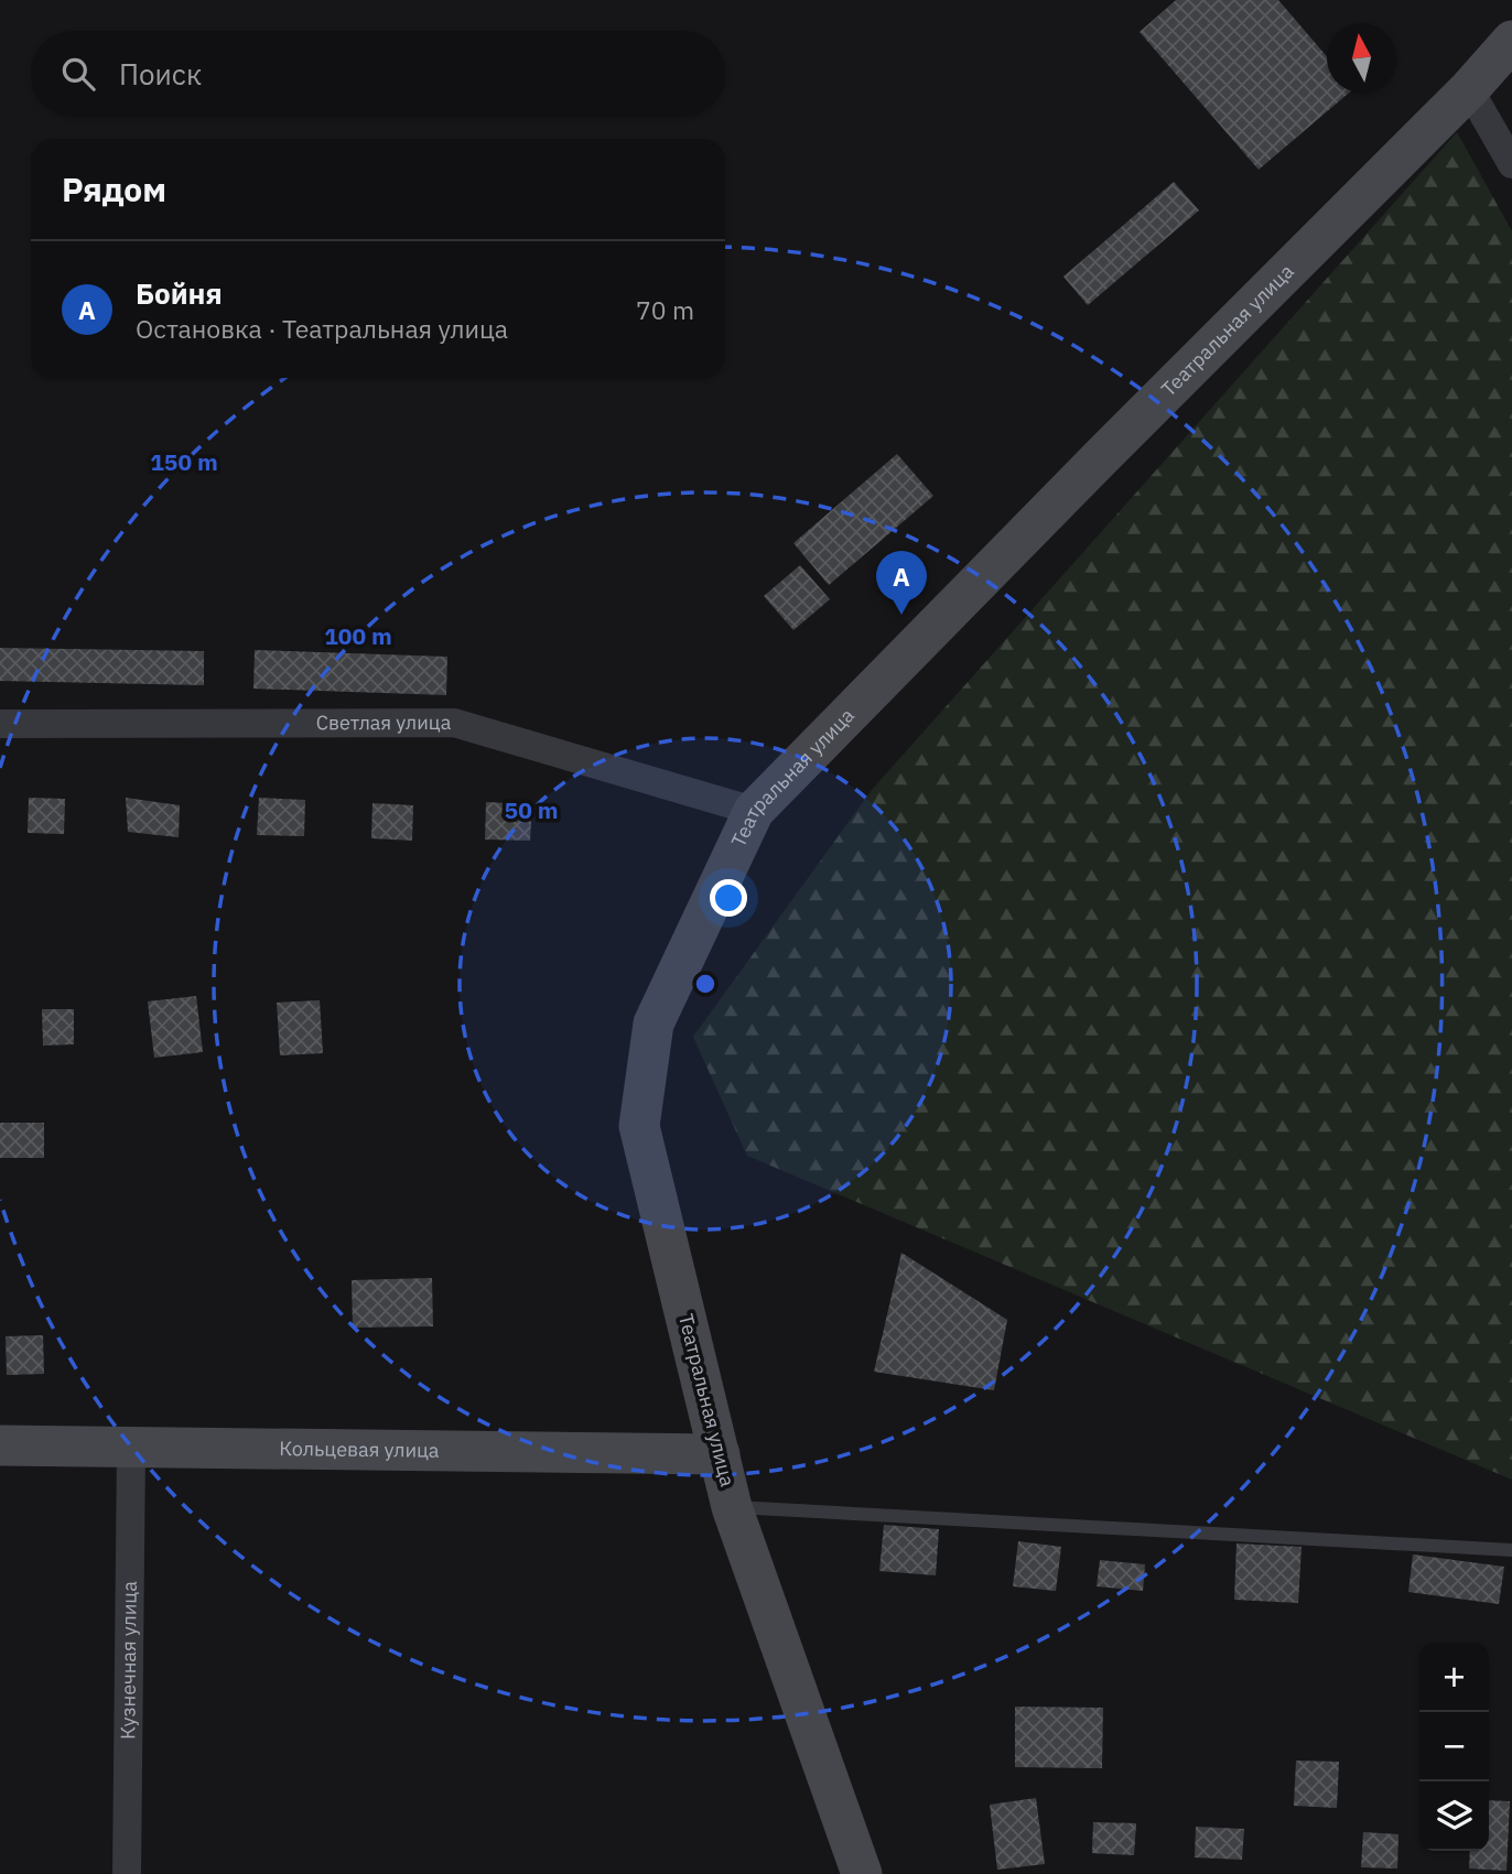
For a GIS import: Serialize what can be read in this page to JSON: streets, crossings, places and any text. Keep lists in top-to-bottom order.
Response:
{
  "streets": {
    "main road": ["Театральная улица", "Кольцевая улица"],
    "street": ["Светлая улица", "Кузнечная улица"]
  },
  "crossings": [
    ["Театральная улица", "Светлая улица"],
    ["Театральная улица", "Кольцевая улица"],
    ["Кольцевая улица", "Кузнечная улица"]
  ],
  "north": "top",
  "page": {
    "search": "Поиск",
    "heading": "Рядом",
    "list": [
      {
        "mark": "A",
        "name": "Бойня",
        "note": "Остановка · Театральная улица",
        "value": "70 m"
      }
    ],
    "pins": "A",
    "map_buttons": ["+", "−"]
  },
  "rings": ["150 m", "100 m", "50 m"]
}
